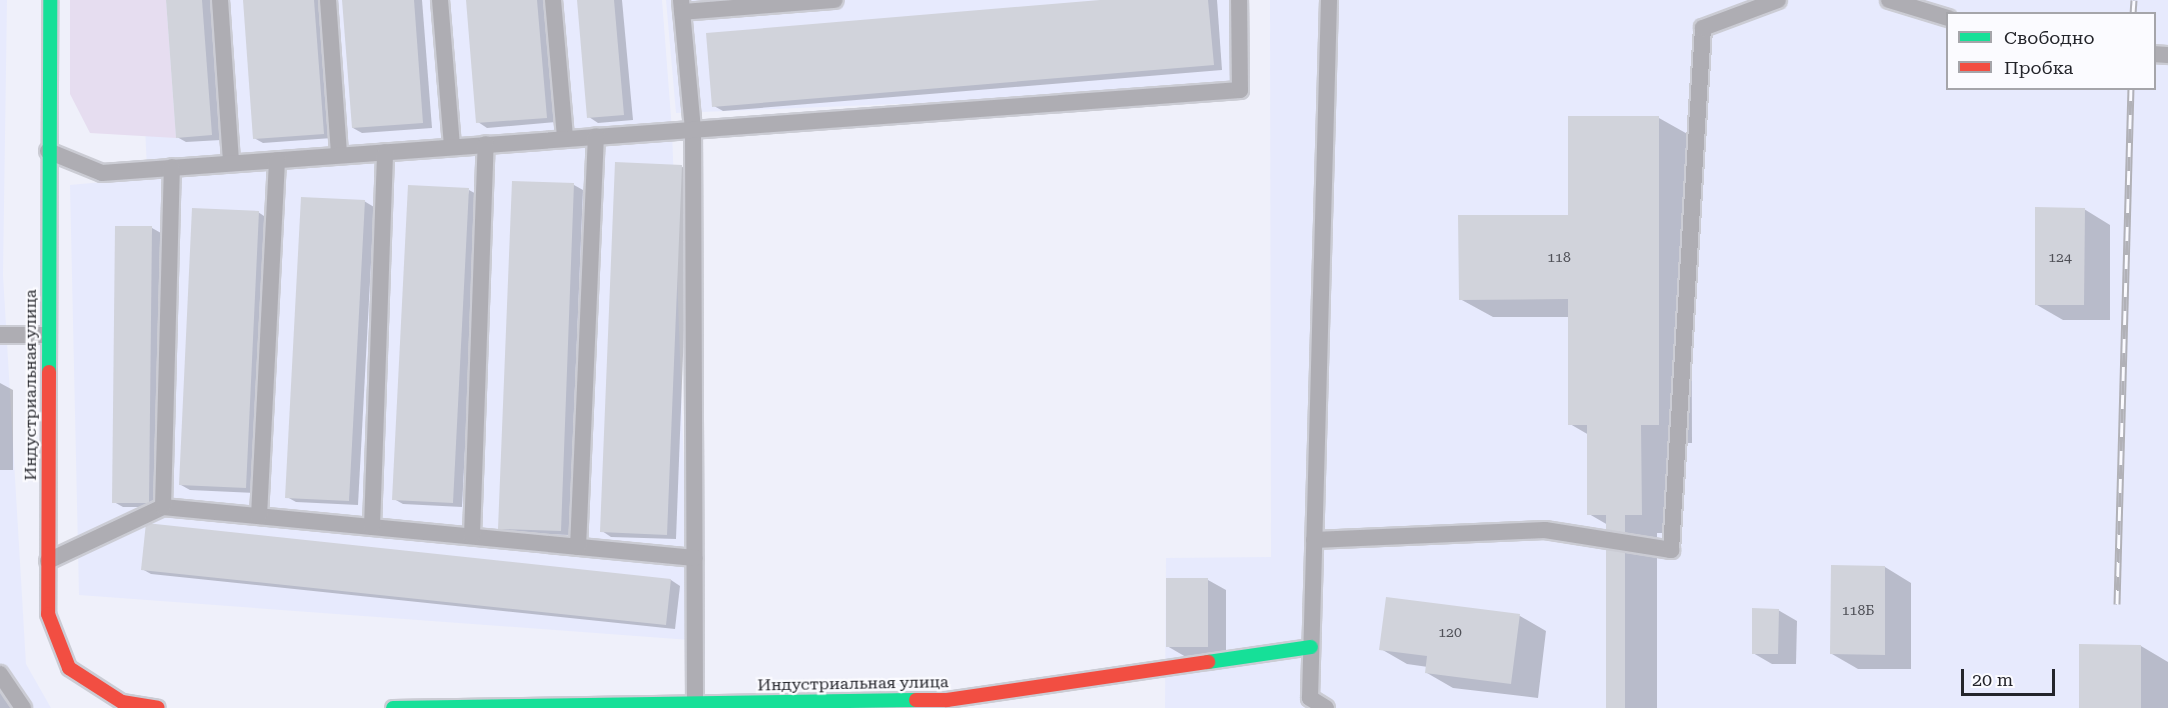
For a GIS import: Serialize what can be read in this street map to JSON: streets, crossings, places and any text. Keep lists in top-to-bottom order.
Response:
{
  "streets": {
    "street": ["Индустриальная улица"]
  },
  "house_numbers": [
    "118",
    "124",
    "118Б",
    "120"
  ],
  "legend": ["Свободно", "Пробка"],
  "scale_bar": "20 m"
}
